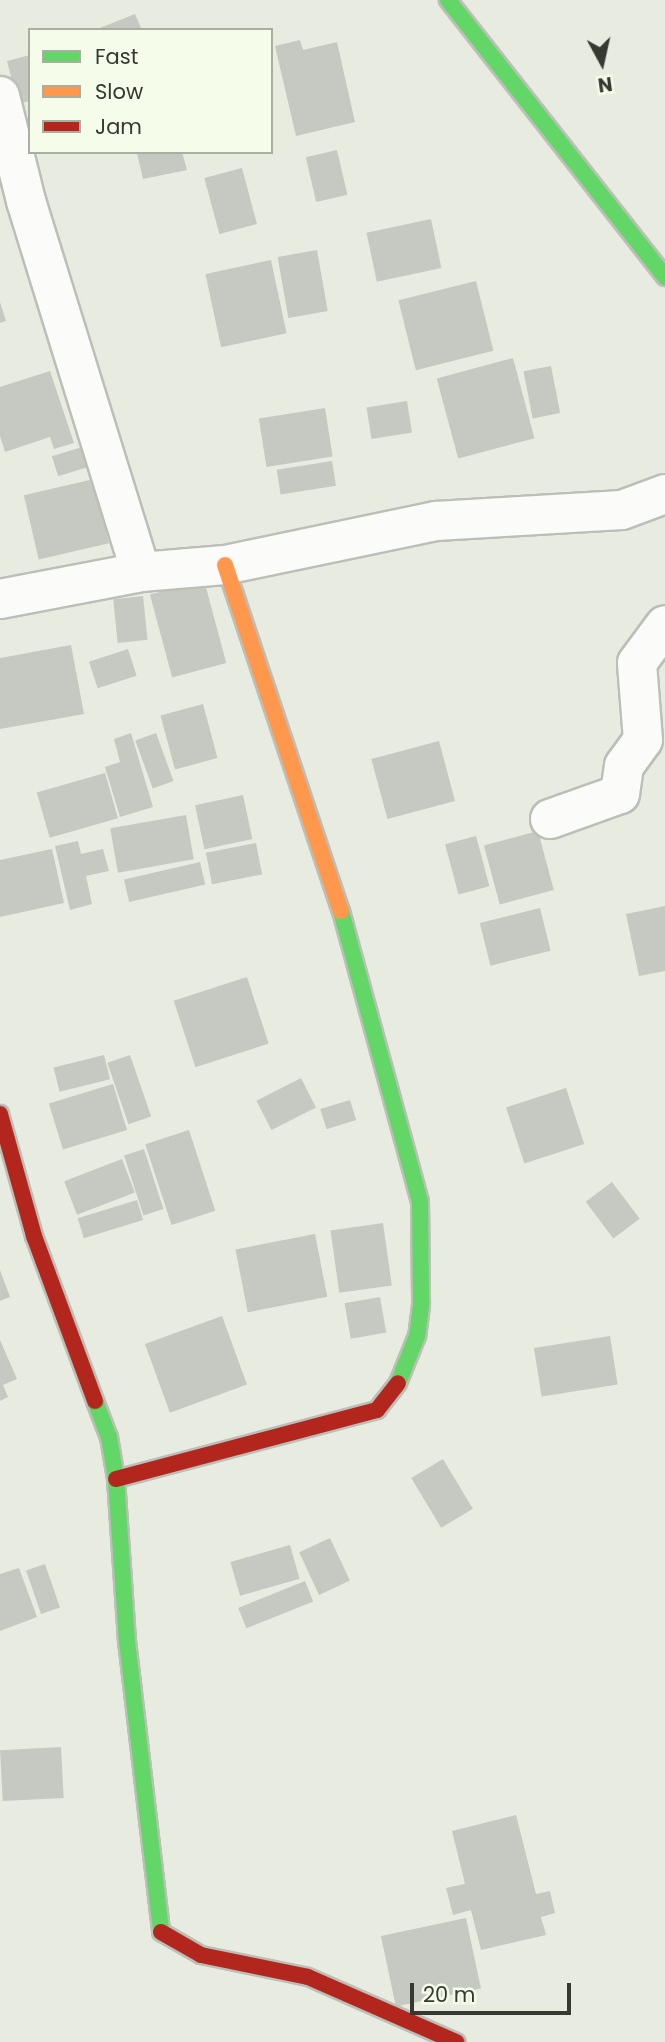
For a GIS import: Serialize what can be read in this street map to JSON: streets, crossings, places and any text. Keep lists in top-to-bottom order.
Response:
{
  "legend": ["Fast", "Slow", "Jam"],
  "scale_bar": "20 m",
  "north": "bottom"
}
